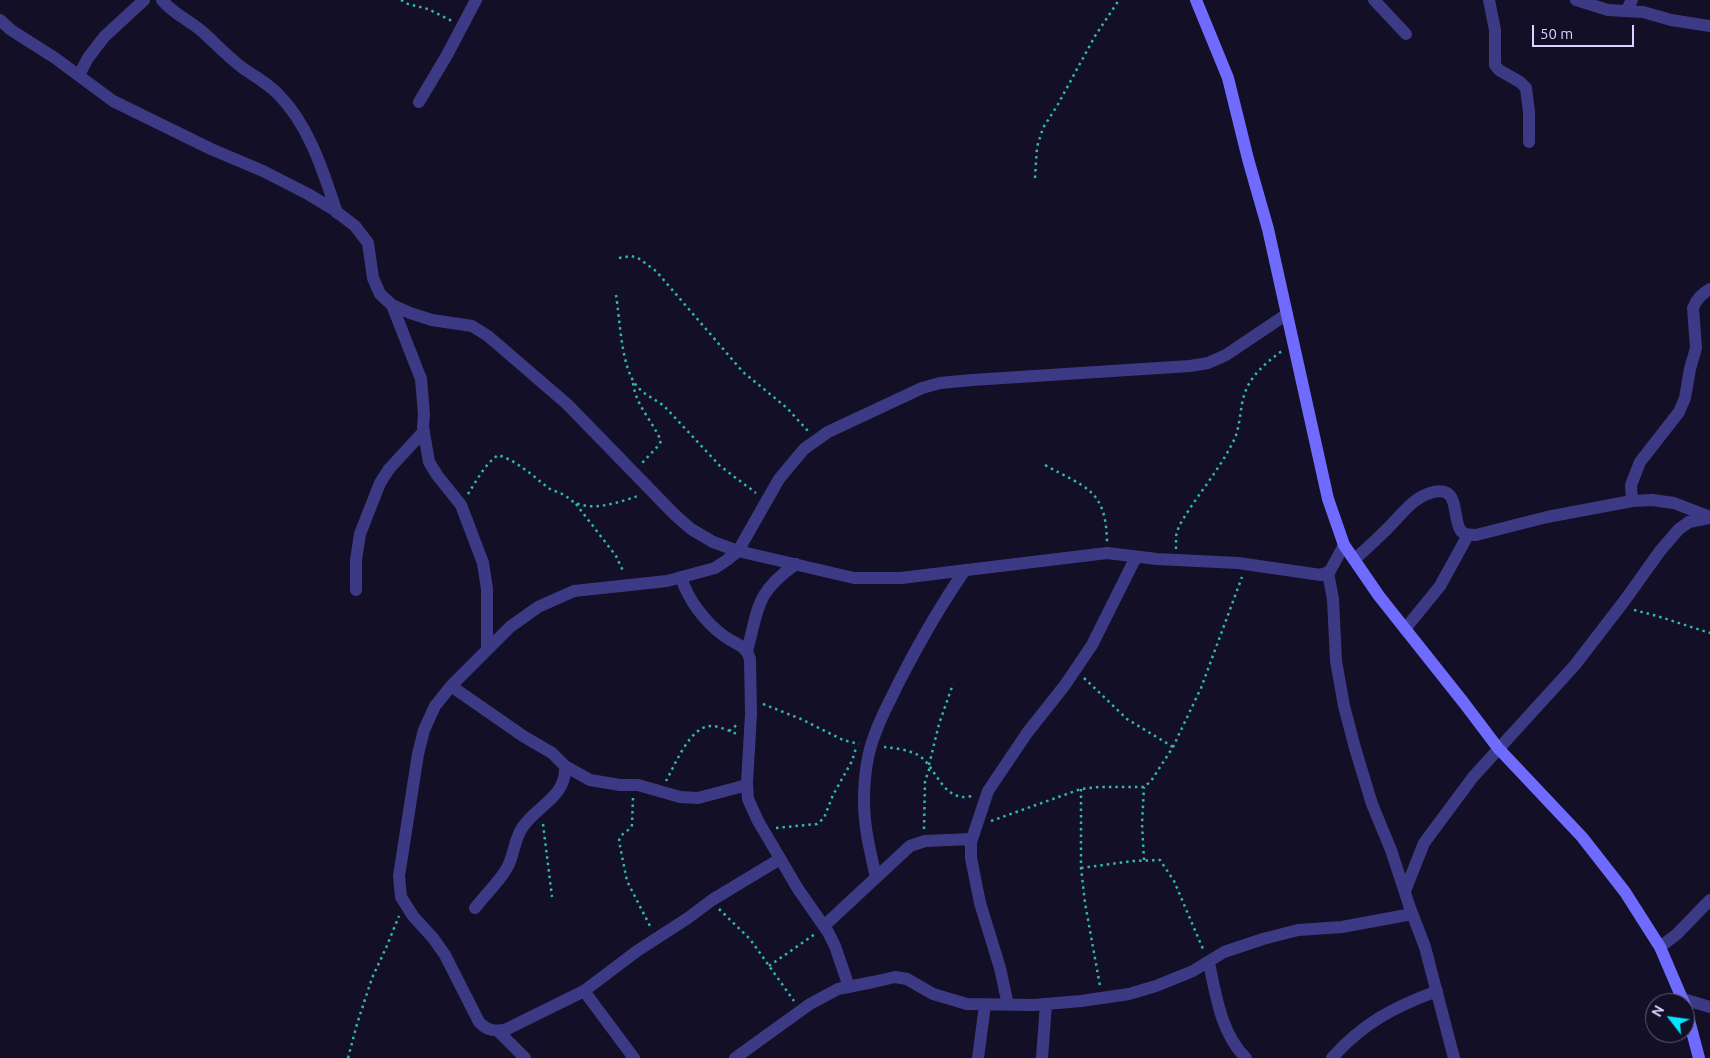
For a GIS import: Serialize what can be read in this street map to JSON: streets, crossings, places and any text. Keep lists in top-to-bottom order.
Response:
{
  "scale_bar": "50 m",
  "north": "top left"
}
